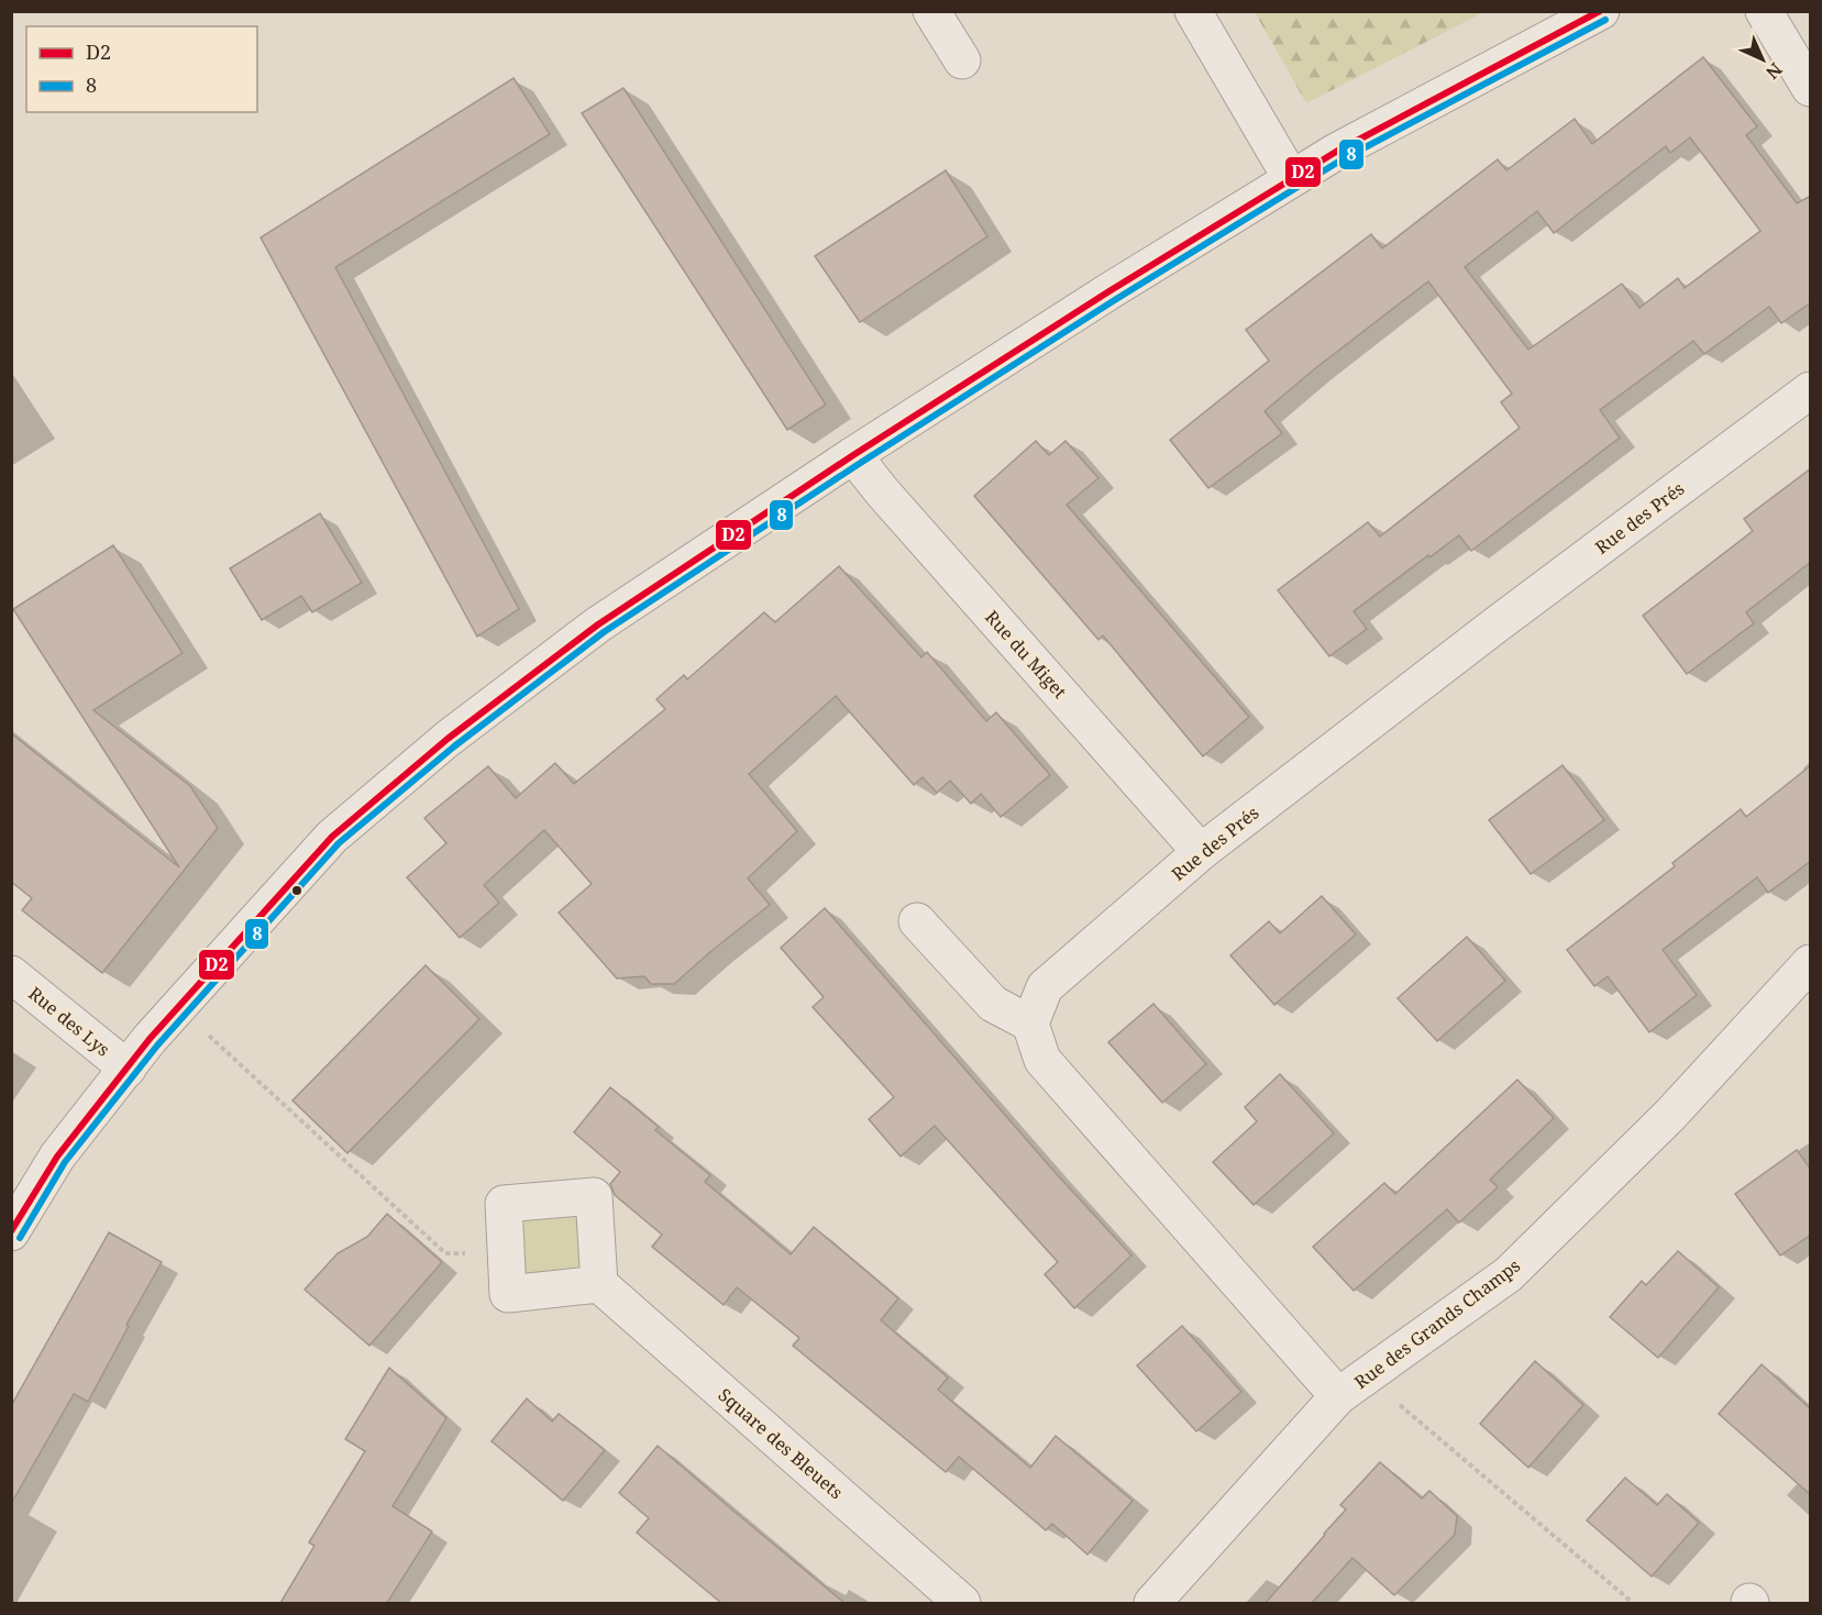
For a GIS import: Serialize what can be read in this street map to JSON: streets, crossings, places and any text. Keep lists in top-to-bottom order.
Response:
{
  "streets": {
    "street": [
      "Rue des Prés",
      "Rue du Miget",
      "Rue des Lys",
      "Rue des Grands Champs",
      "Square des Bleuets"
    ]
  },
  "crossings": [
    ["Rue des Prés", "Rue du Miget"]
  ],
  "lines": ["transit line D2", "transit line 8"],
  "legend": ["D2", "8"],
  "north": "bottom right"
}
